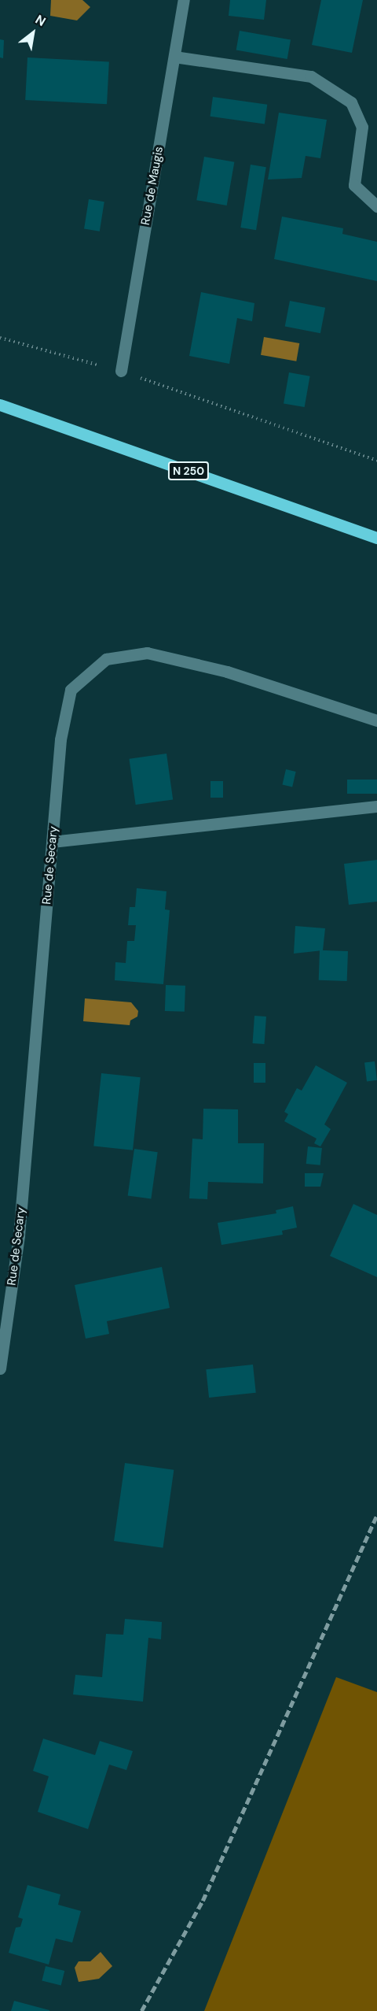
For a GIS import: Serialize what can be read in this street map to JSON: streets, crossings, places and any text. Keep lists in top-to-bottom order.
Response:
{
  "streets": {
    "main road": ["N 250"],
    "street": ["Rue de Maugis", "Rue de Secary"]
  },
  "north": "top right"
}
